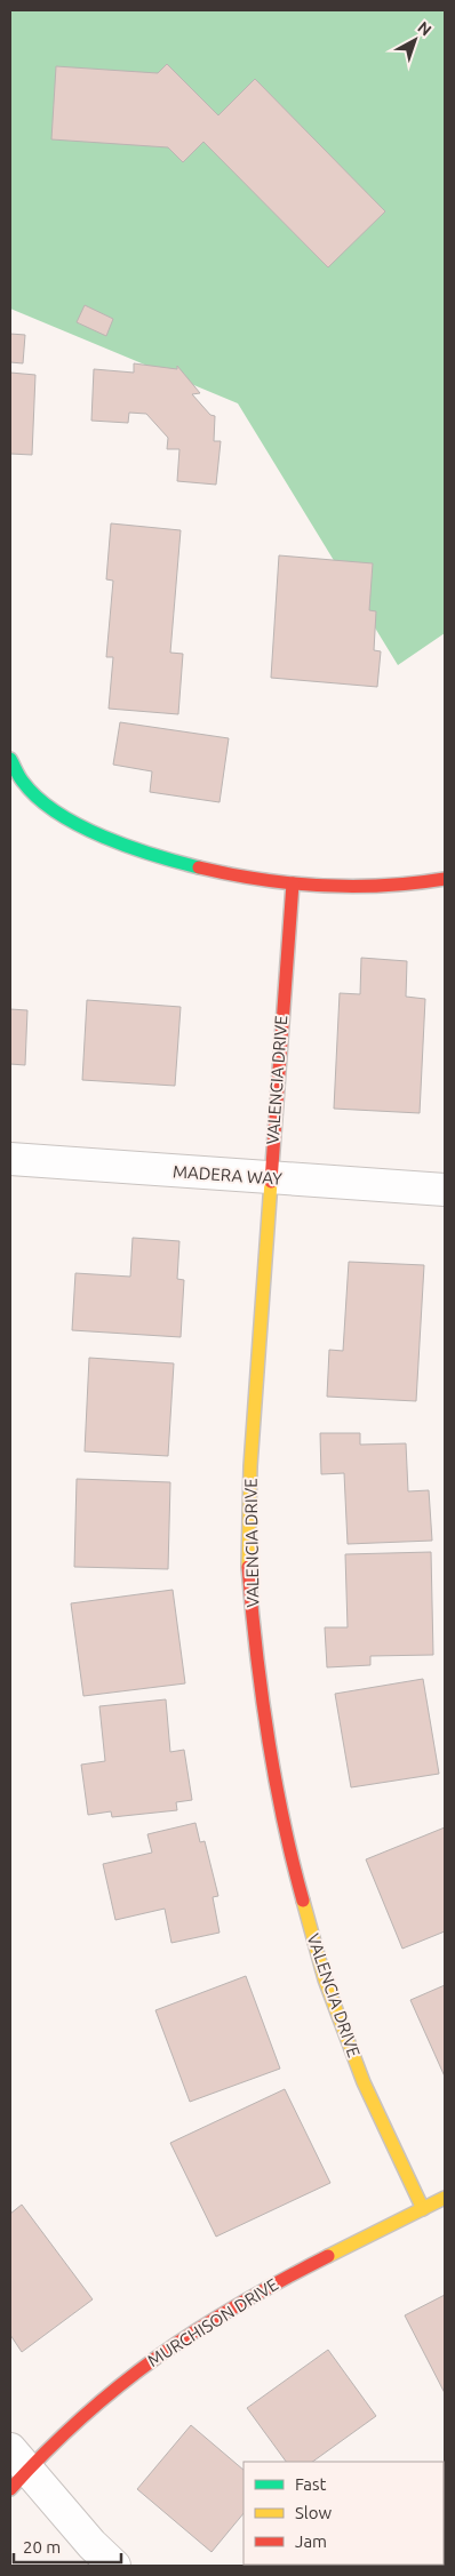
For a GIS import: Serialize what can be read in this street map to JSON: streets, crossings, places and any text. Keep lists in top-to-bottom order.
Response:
{
  "streets": {
    "street": ["VALENCIA DRIVE", "MADERA WAY", "MURCHISON DRIVE"]
  },
  "crossings": [
    ["VALENCIA DRIVE", "MADERA WAY"],
    ["VALENCIA DRIVE", "MURCHISON DRIVE"]
  ],
  "legend": ["Fast", "Slow", "Jam"],
  "scale_bar": "20 m",
  "north": "top right"
}
